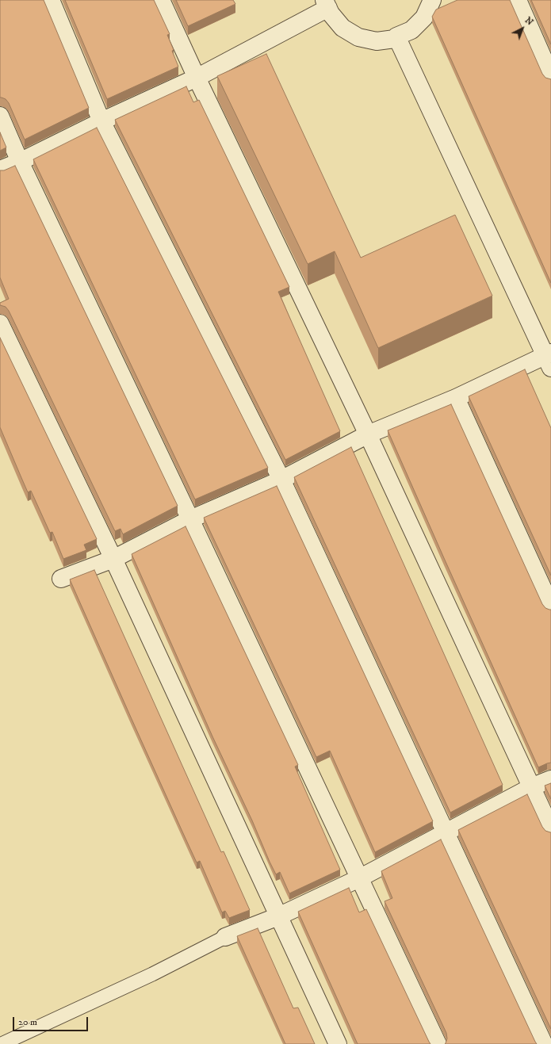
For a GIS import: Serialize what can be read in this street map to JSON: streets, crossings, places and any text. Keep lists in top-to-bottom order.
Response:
{
  "scale_bar": "20 m",
  "north": "top right"
}
